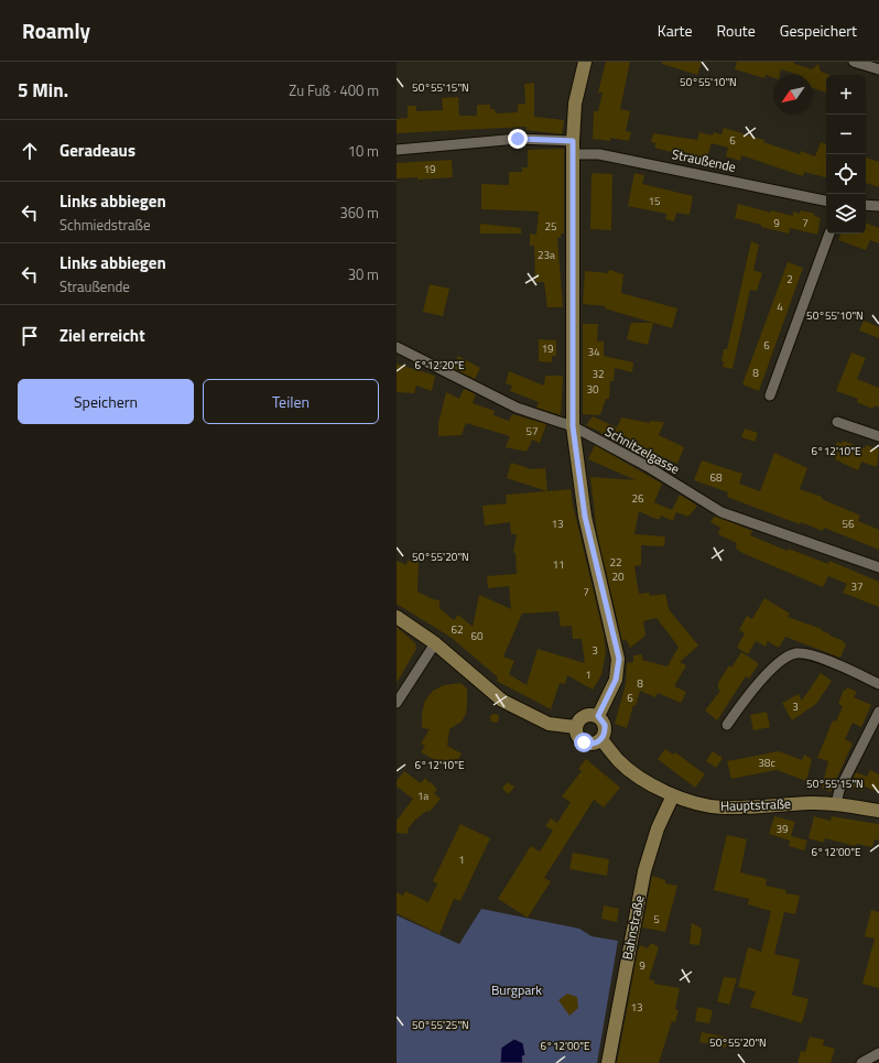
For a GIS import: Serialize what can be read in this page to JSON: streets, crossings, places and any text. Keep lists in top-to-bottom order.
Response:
{
  "streets": {
    "street": [
      "Straußende",
      "Schnitzelgasse",
      "Hauptstraße",
      "Bahnstraße"
    ]
  },
  "crossings": [
    ["Hauptstraße", "Bahnstraße"]
  ],
  "parks": ["Burgpark"],
  "house_numbers": [
    "6",
    "19",
    "15",
    "9",
    "7",
    "25",
    "23a",
    "2",
    "4",
    "6",
    "19",
    "34",
    "8",
    "32",
    "30",
    "57",
    "68",
    "26",
    "13",
    "56",
    "22",
    "11",
    "20",
    "37",
    "7",
    "62",
    "60",
    "3",
    "1",
    "8",
    "6",
    "3",
    "38c",
    "1a",
    "39",
    "1",
    "5",
    "9",
    "13"
  ],
  "north": "bottom left",
  "page": {
    "header": "Roamly",
    "nav": ["Karte", "Route", "Gespeichert"],
    "heading": ["5 Min.", "Zu Fuß · 400 m"],
    "map_buttons": ["+", "−"],
    "list": [
      ["Geradeaus", "10 m"],
      ["Links abbiegen", "Schmiedstraße", "360 m"],
      ["Links abbiegen", "Straußende", "30 m"],
      "Ziel erreicht"
    ],
    "buttons": ["Speichern", "Teilen"]
  },
  "coordinates": [
    "50°55'10\"N",
    "50°55'15\"N",
    "6°12'20\"E",
    "6°12'10\"E",
    "50°55'20\"N",
    "6°12'00\"E",
    "50°55'25\"N"
  ]
}
